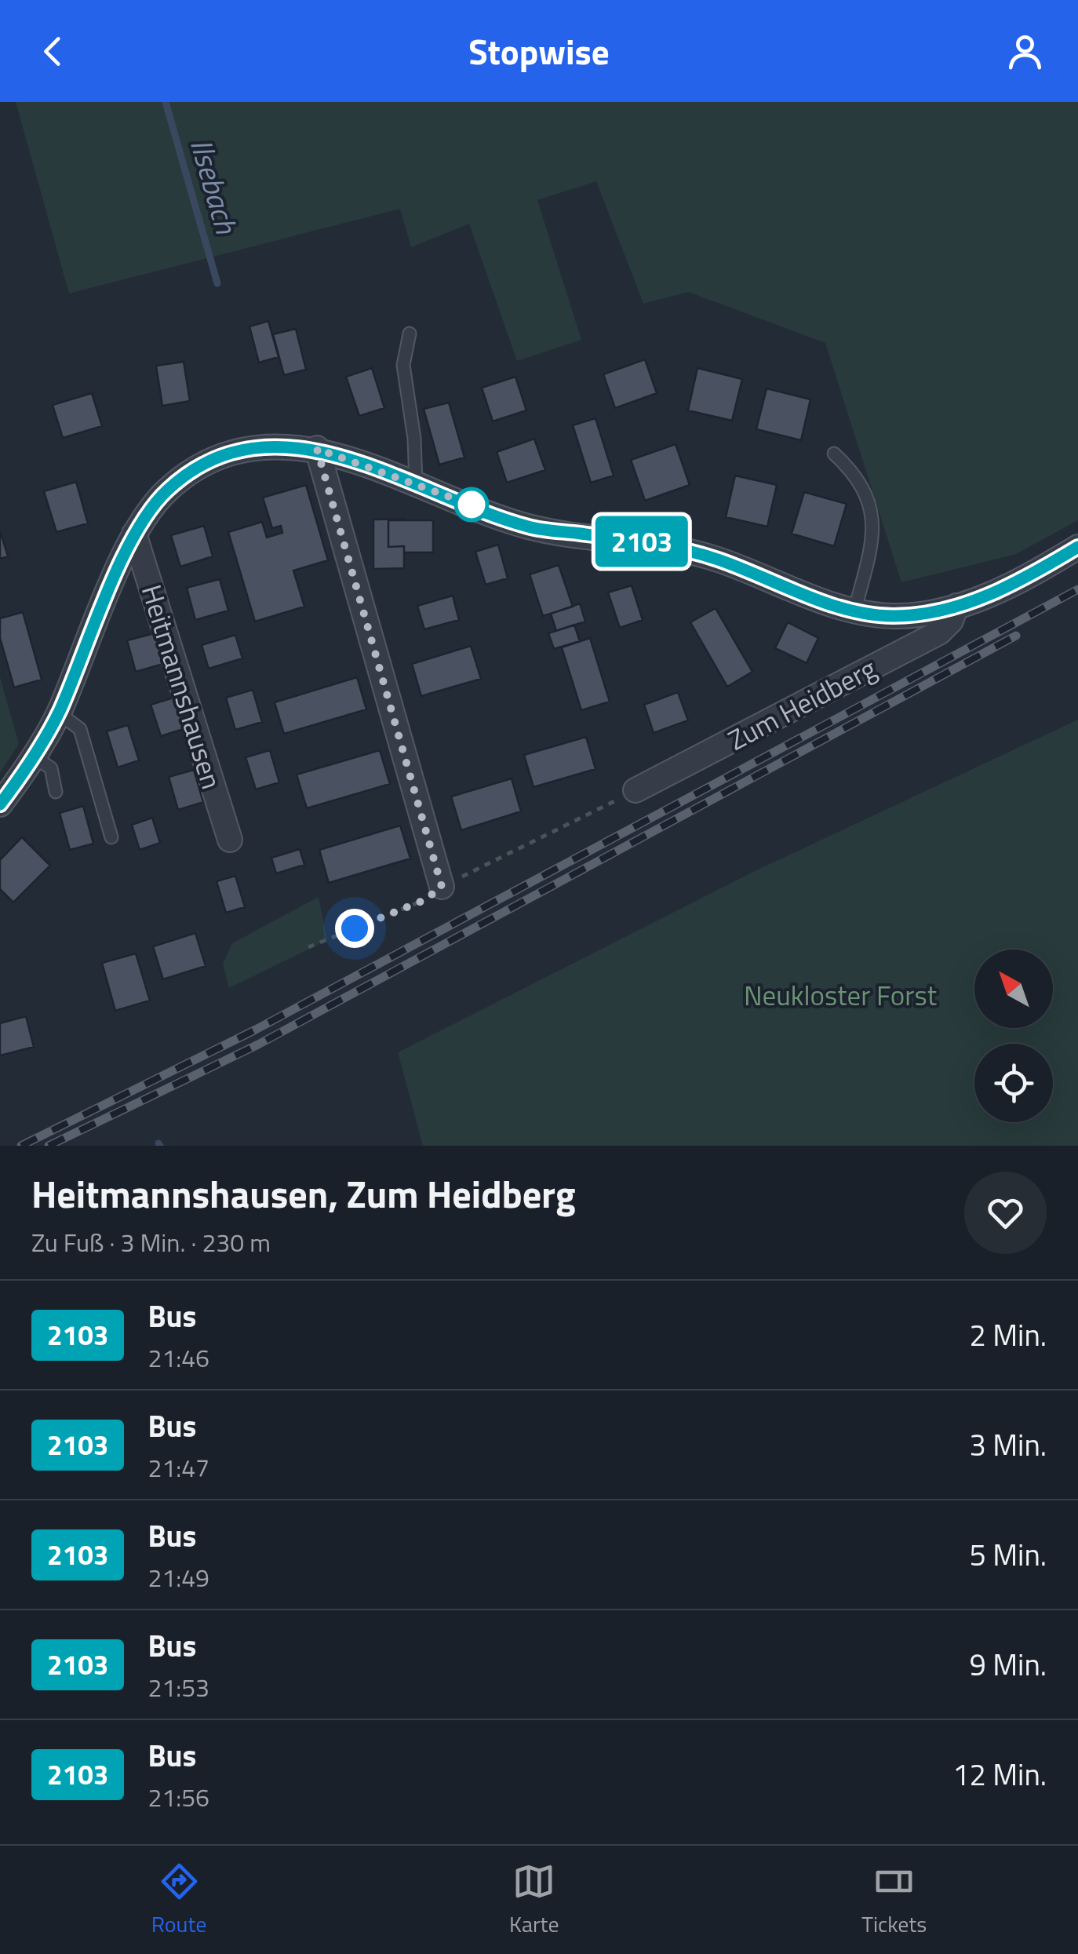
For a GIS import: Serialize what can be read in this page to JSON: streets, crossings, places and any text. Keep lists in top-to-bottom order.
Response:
{
  "streets": {
    "street": ["Heitmannshausen", "Zum Heidberg"]
  },
  "crossings": [
    ["Heitmannshausen", "Zum Heidberg"]
  ],
  "water": ["Ilsebach"],
  "parks": ["Neukloster Forst"],
  "lines": ["bus line 2103"],
  "north": "top left",
  "page": {
    "header": "Stopwise",
    "on_map": "2103",
    "heading": ["Heitmannshausen, Zum Heidberg", "Zu Fuß · 3 Min. · 230 m"],
    "list": [
      {
        "mark": "2103",
        "name": "Bus",
        "note": "21:46",
        "value": "2 Min."
      },
      {
        "mark": "2103",
        "name": "Bus",
        "note": "21:47",
        "value": "3 Min."
      },
      {
        "mark": "2103",
        "name": "Bus",
        "note": "21:49",
        "value": "5 Min."
      },
      {
        "mark": "2103",
        "name": "Bus",
        "note": "21:53",
        "value": "9 Min."
      },
      {
        "mark": "2103",
        "name": "Bus",
        "note": "21:56",
        "value": "12 Min."
      }
    ],
    "tabs": ["Route", "Karte", "Tickets"]
  }
}
